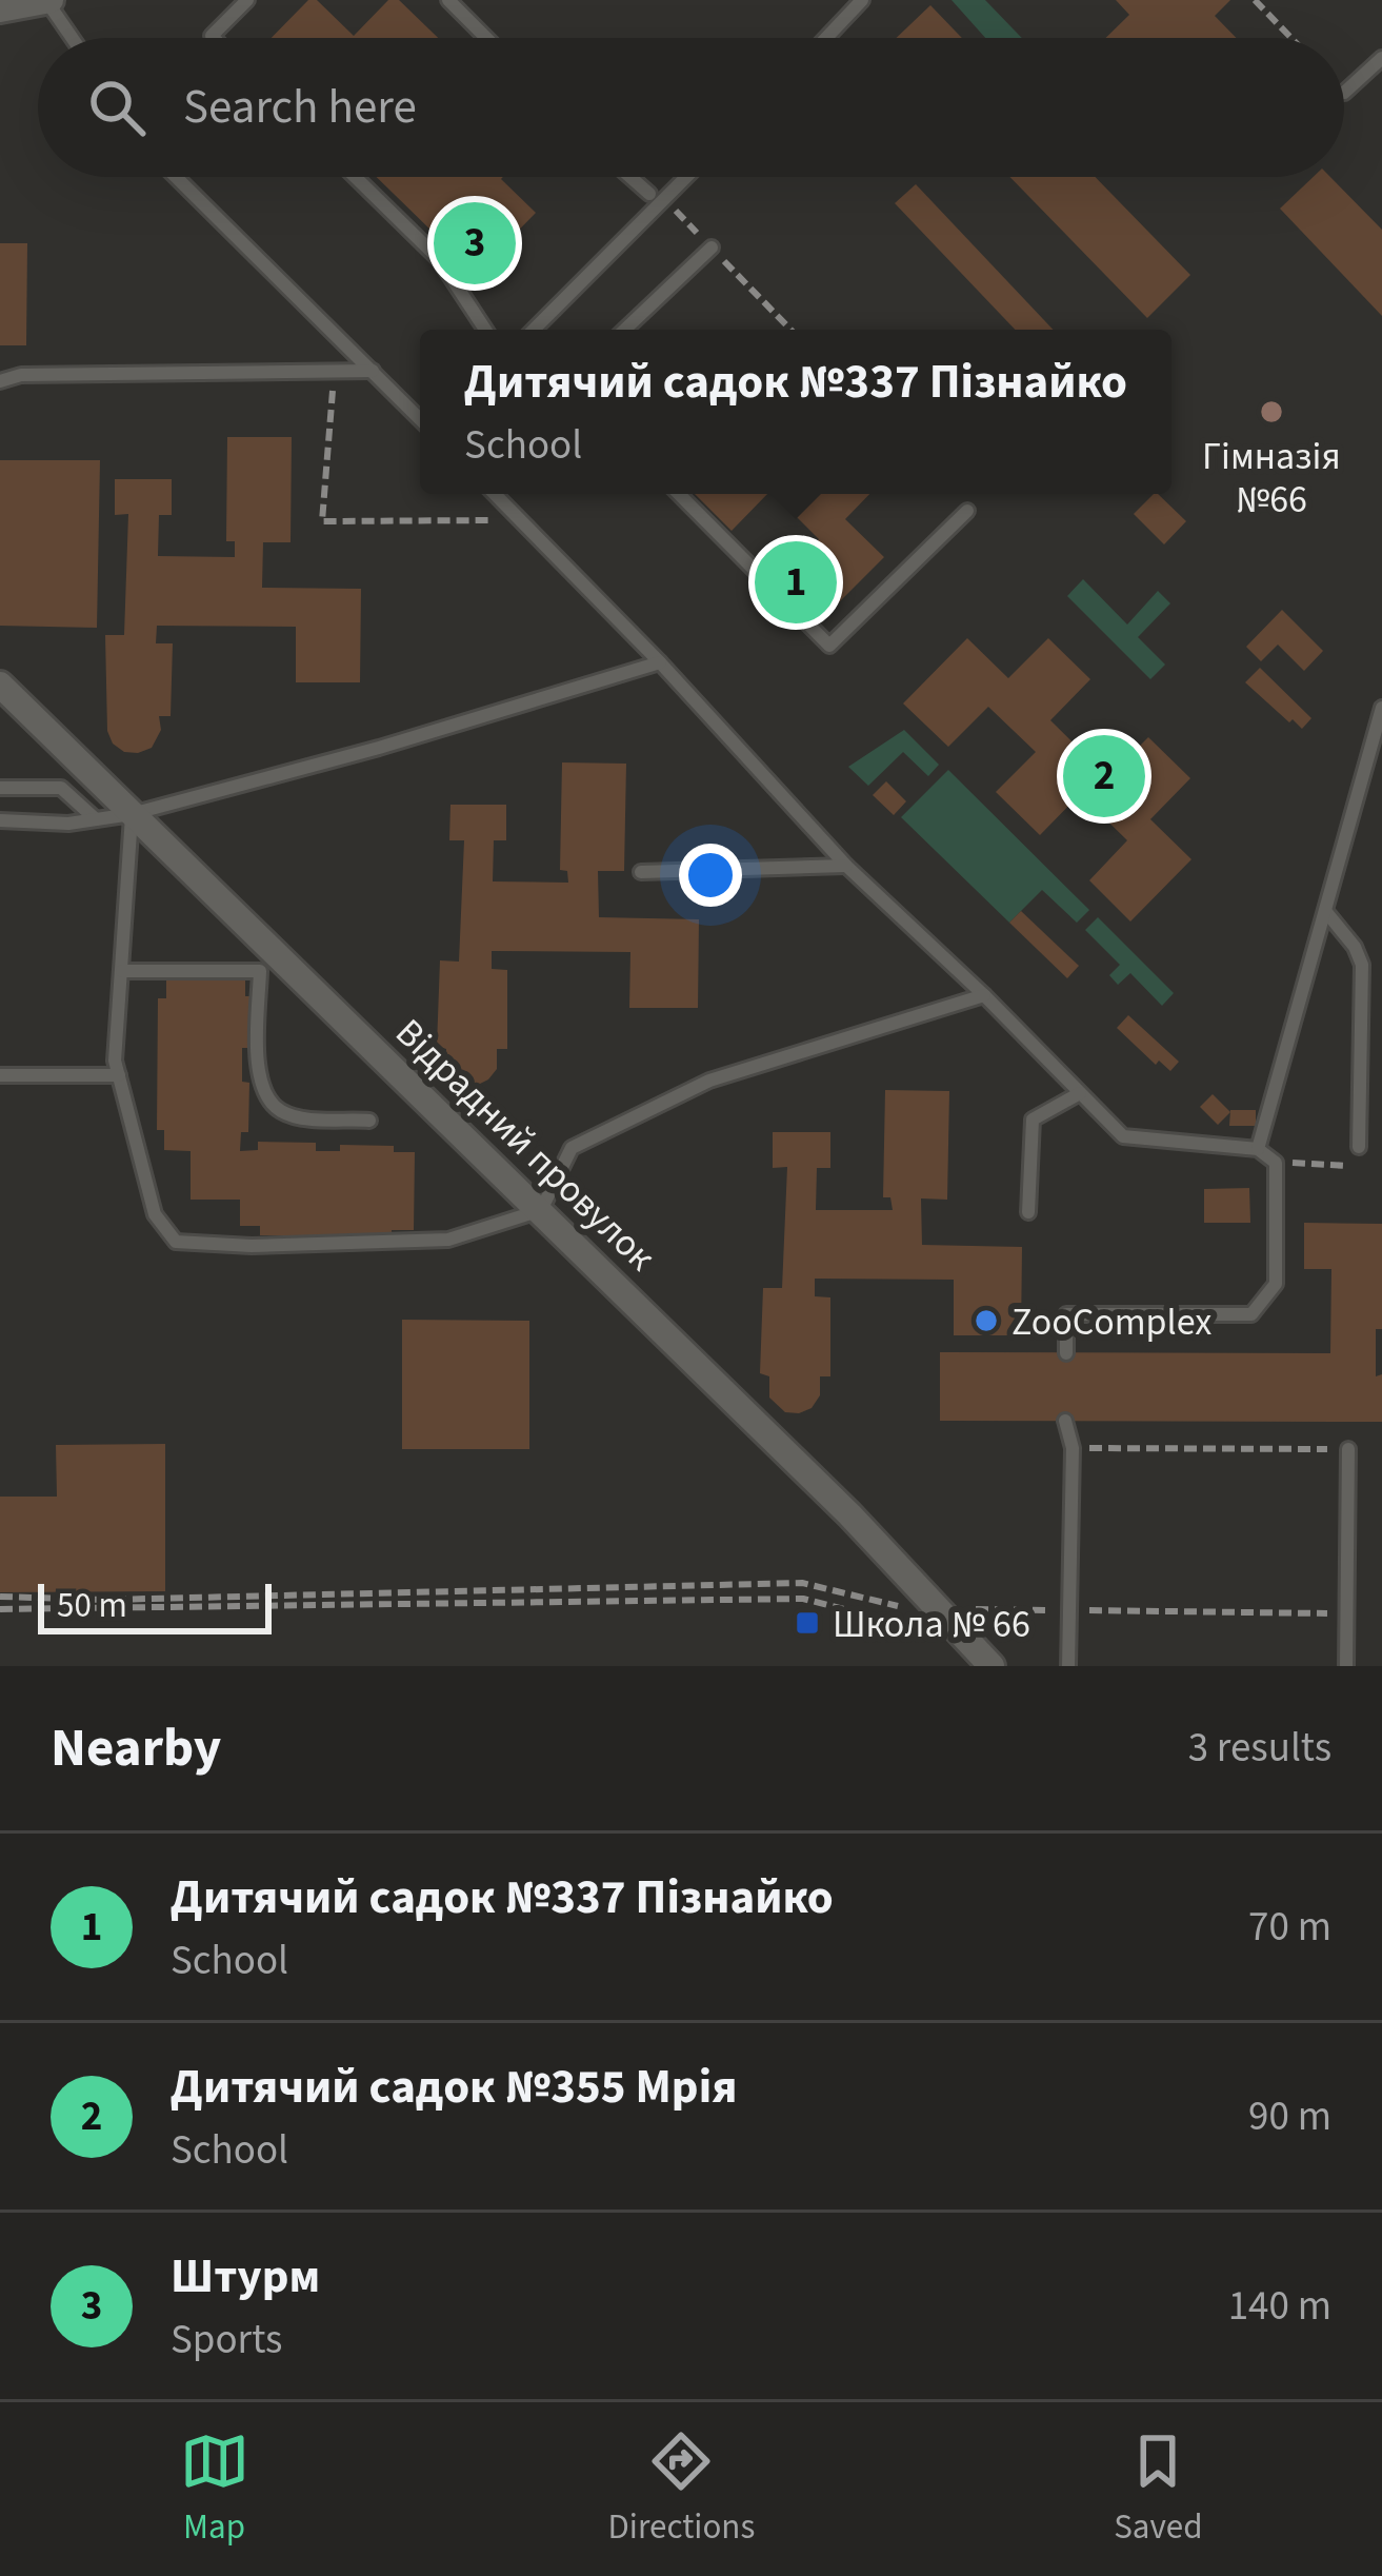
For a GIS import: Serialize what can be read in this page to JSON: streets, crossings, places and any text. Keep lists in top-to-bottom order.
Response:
{
  "streets": {
    "street": ["Відрадний провулок"]
  },
  "places": {
    "other": ["Гімназія №66", "ZooComplex"],
    "transit": ["Школа № 66"]
  },
  "scale_bar": "50 m",
  "page": {
    "search": "Search here",
    "pins": ["3", "1", "2"],
    "popup": ["Дитячий садок №337 Пізнайко", "School"],
    "scale": "50 m",
    "heading": ["Nearby", "3 results"],
    "list": [
      {
        "mark": "1",
        "name": "Дитячий садок №337 Пізнайко",
        "note": "School",
        "value": "70 m"
      },
      {
        "mark": "2",
        "name": "Дитячий садок №355 Мрія",
        "note": "School",
        "value": "90 m"
      },
      {
        "mark": "3",
        "name": "Штурм",
        "note": "Sports",
        "value": "140 m"
      }
    ],
    "nav": ["Map", "Directions", "Saved"]
  }
}
